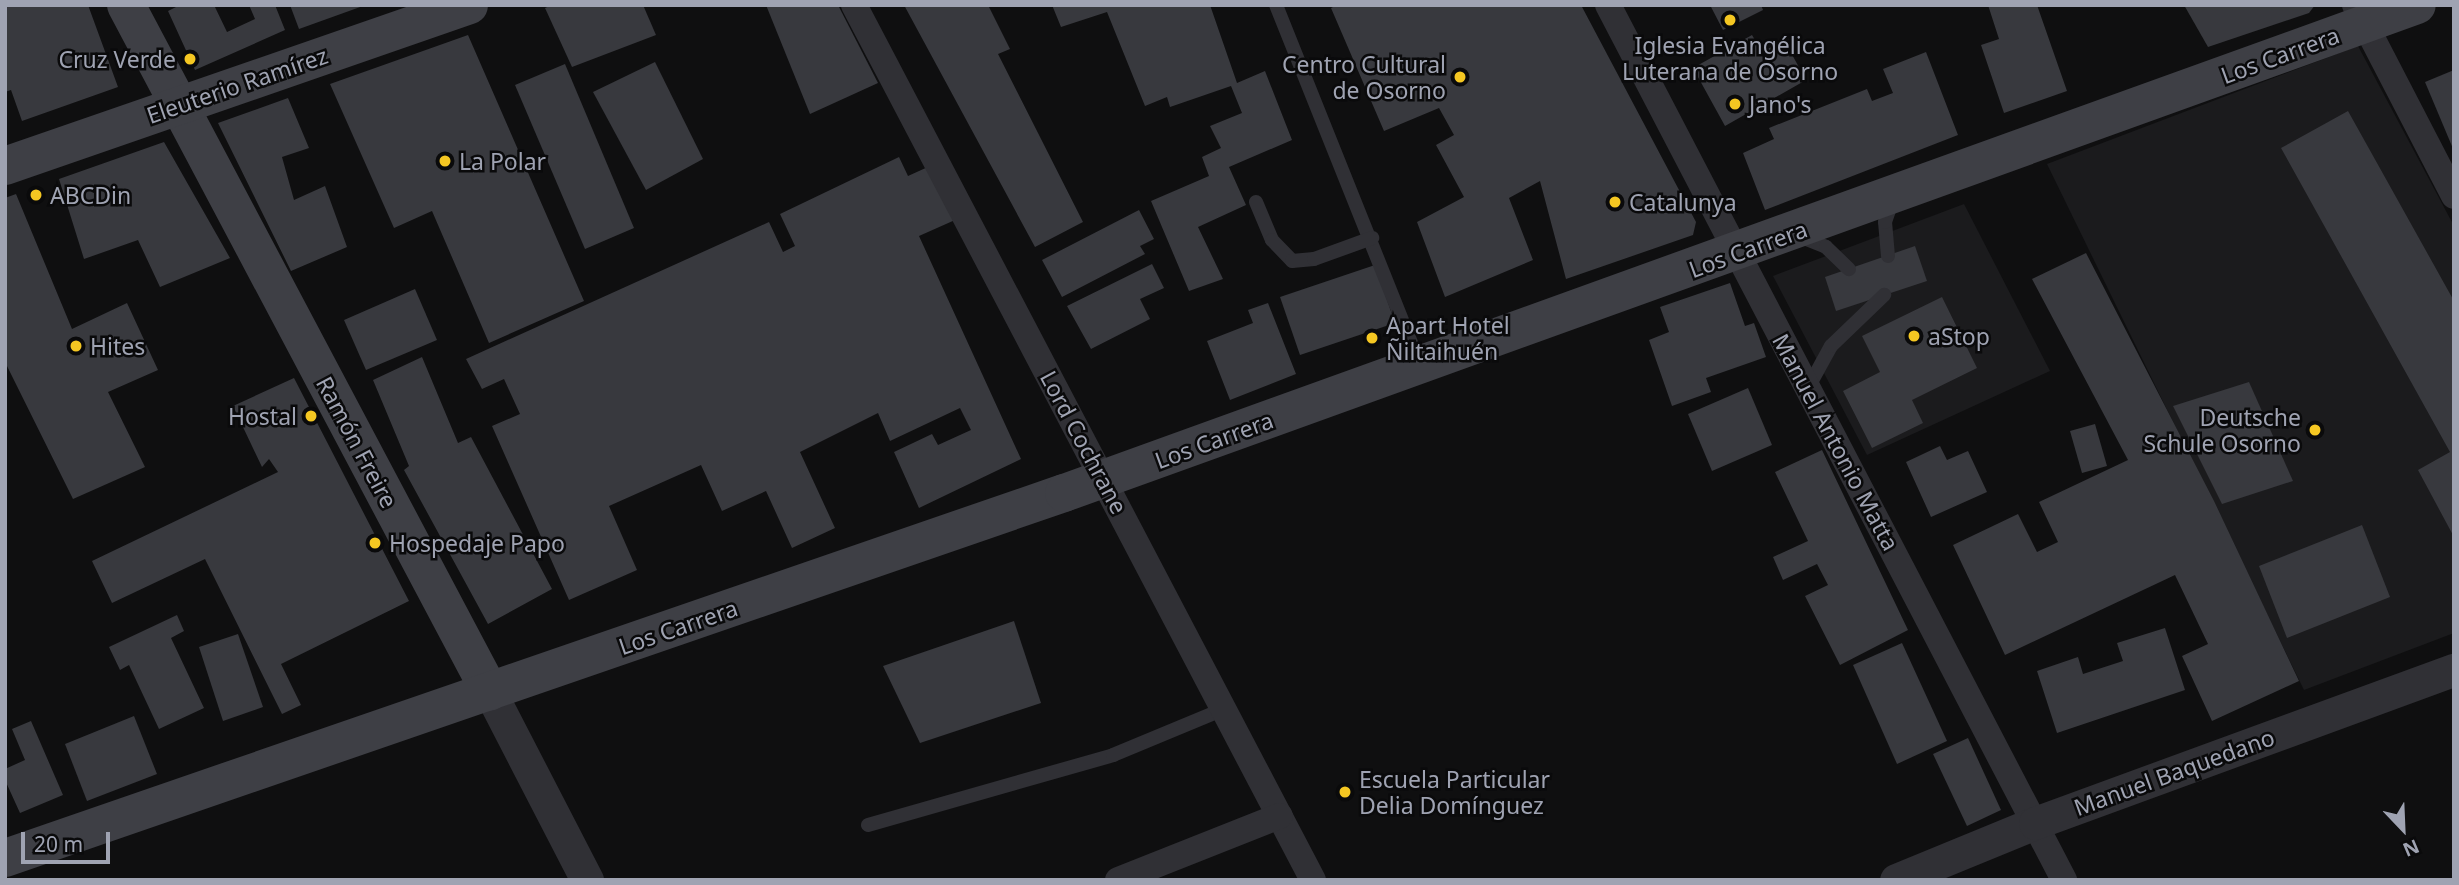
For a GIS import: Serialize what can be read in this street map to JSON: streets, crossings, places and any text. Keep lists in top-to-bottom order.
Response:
{
  "streets": {
    "main road": ["Los Carrera", "Eleuterio Ramírez", "Ramón Freire"],
    "street": ["Lord Cochrane", "Manuel Antonio Matta", "Manuel Baquedano"]
  },
  "crossings": [
    ["Los Carrera", "Ramón Freire"],
    ["Los Carrera", "Lord Cochrane"],
    ["Los Carrera", "Manuel Antonio Matta"],
    ["Eleuterio Ramírez", "Ramón Freire"],
    ["Manuel Antonio Matta", "Manuel Baquedano"]
  ],
  "places": [
    "Iglesia Evangélica Luterana de Osorno",
    "Cruz Verde",
    "Centro Cultural de Osorno",
    "Jano's",
    "La Polar",
    "ABCDin",
    "Catalunya",
    "aStop",
    "Apart Hotel Ñiltaihuén",
    "Hites",
    "Hostal",
    "Deutsche Schule Osorno",
    "Hospedaje Papo",
    "Escuela Particular Delia Domínguez"
  ],
  "scale_bar": "20 m",
  "north": "bottom right"
}
